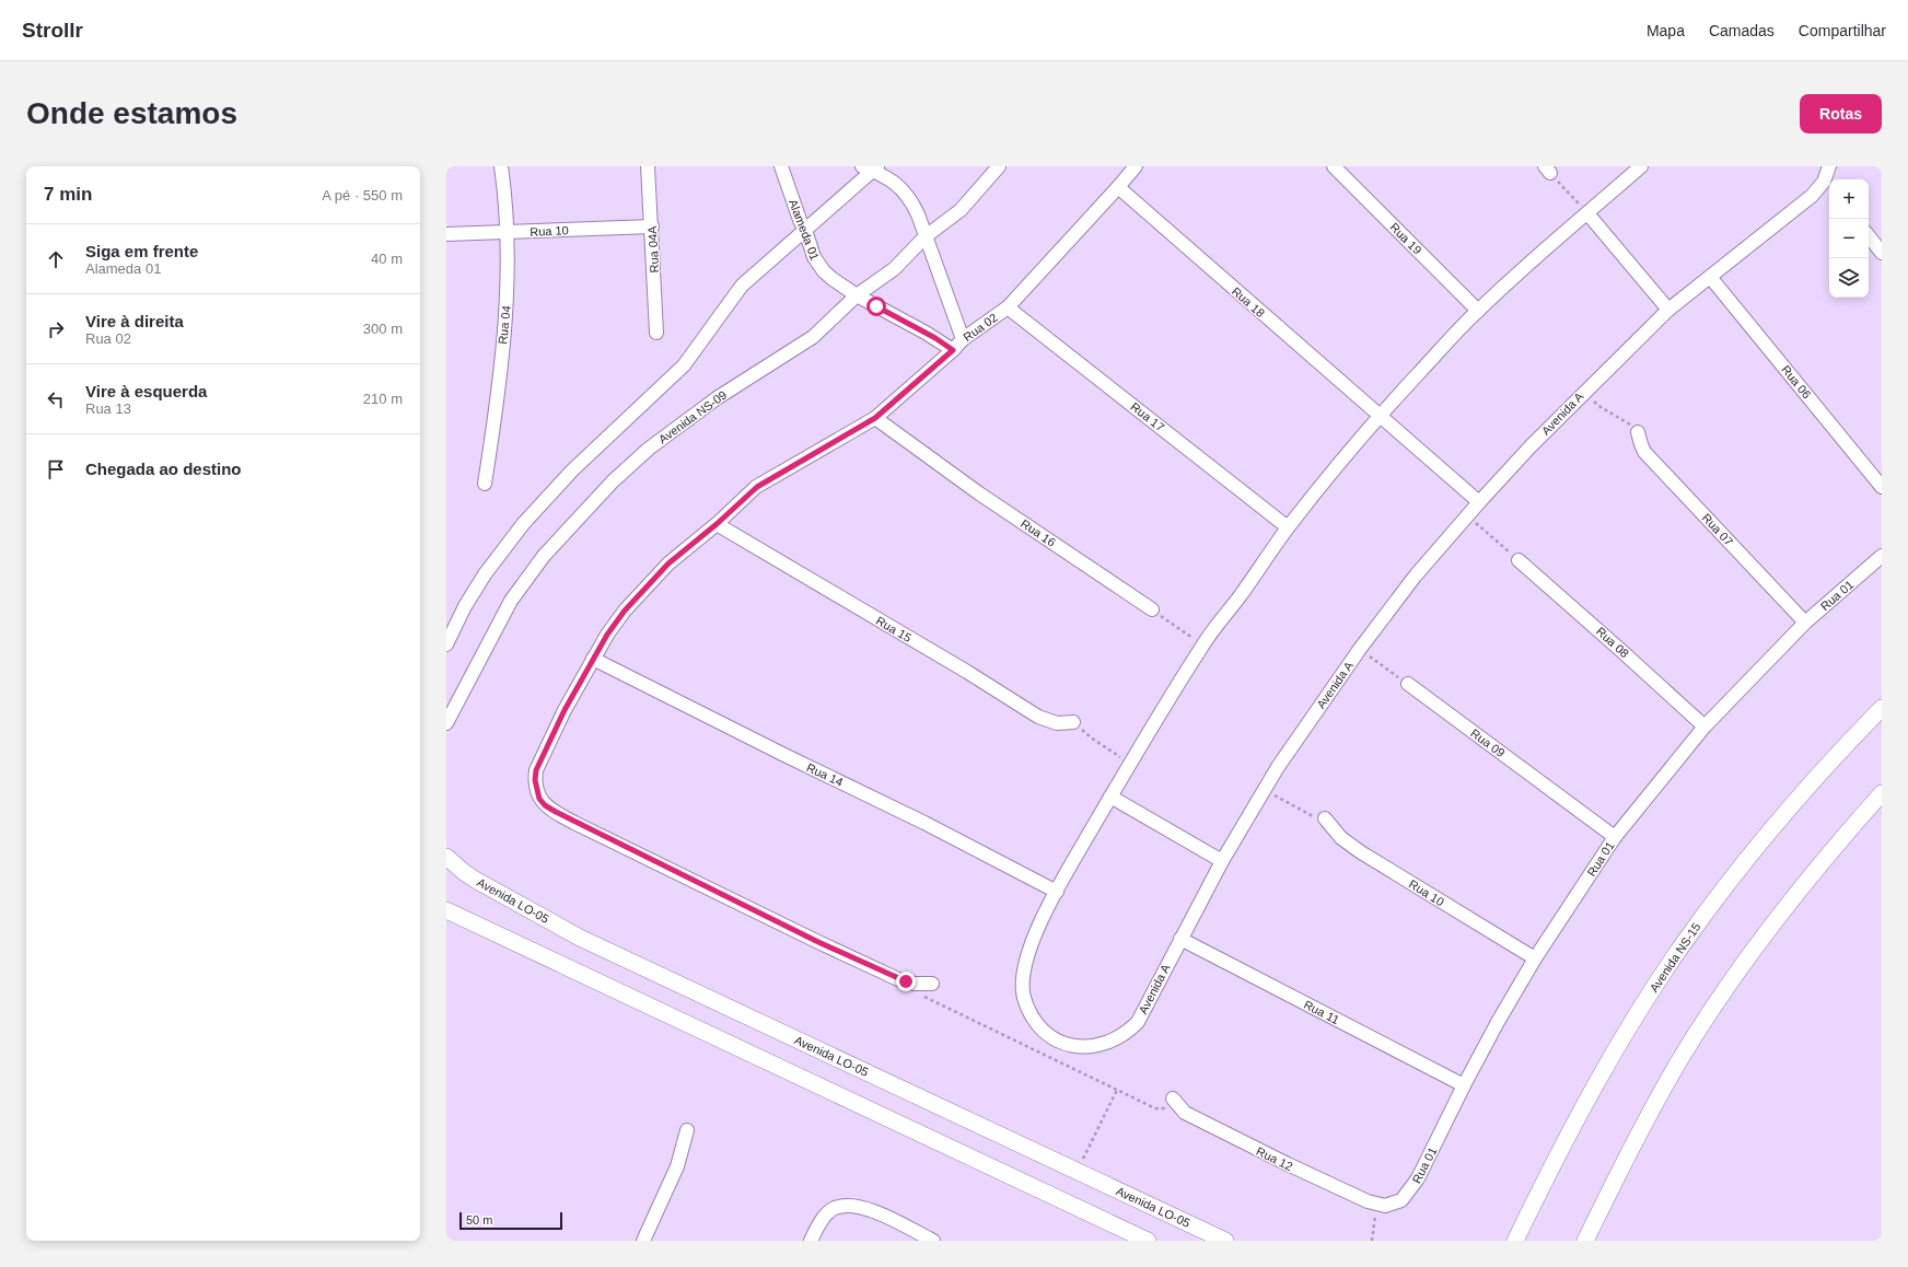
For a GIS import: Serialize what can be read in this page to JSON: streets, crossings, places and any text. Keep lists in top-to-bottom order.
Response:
{
  "streets": {
    "main road": ["Avenida LO-05", "Avenida NS-15"],
    "street": [
      "Alameda 01",
      "Rua 10",
      "Rua 19",
      "Rua 04A",
      "Rua 18",
      "Rua 04",
      "Rua 02",
      "Rua 06",
      "Avenida A",
      "Avenida NS-09",
      "Rua 17",
      "Rua 07",
      "Rua 16",
      "Rua 01",
      "Rua 15",
      "Rua 08",
      "Rua 09",
      "Rua 14",
      "Rua 11",
      "Rua 12"
    ]
  },
  "crossings": [
    ["Alameda 01", "Rua 02"],
    ["Alameda 01", "Avenida NS-09"],
    ["Rua 10", "Rua 04A"],
    ["Rua 10", "Rua 04"],
    ["Rua 10", "Rua 01"],
    ["Rua 19", "Avenida A"],
    ["Rua 18", "Rua 02"],
    ["Rua 18", "Avenida A"],
    ["Rua 02", "Rua 17"],
    ["Rua 02", "Rua 16"],
    ["Rua 02", "Rua 15"],
    ["Rua 02", "Rua 14"],
    ["Rua 06", "Avenida A"],
    ["Avenida A", "Rua 17"],
    ["Avenida A", "Rua 14"],
    ["Avenida A", "Rua 11"],
    ["Rua 07", "Rua 01"],
    ["Rua 01", "Rua 08"],
    ["Rua 01", "Rua 09"],
    ["Rua 01", "Rua 11"],
    ["Rua 01", "Rua 12"]
  ],
  "scale_bar": "50 m",
  "page": {
    "header": "Strollr",
    "nav": ["Mapa", "Camadas", "Compartilhar"],
    "buttons": "Rotas",
    "title": "Onde estamos",
    "heading": ["7 min", "A pé · 550 m"],
    "map_buttons": ["+", "−"],
    "list": [
      ["Siga em frente", "Alameda 01", "40 m"],
      ["Vire à direita", "Rua 02", "300 m"],
      ["Vire à esquerda", "Rua 13", "210 m"],
      "Chegada ao destino"
    ],
    "scale": "50 m"
  }
}
